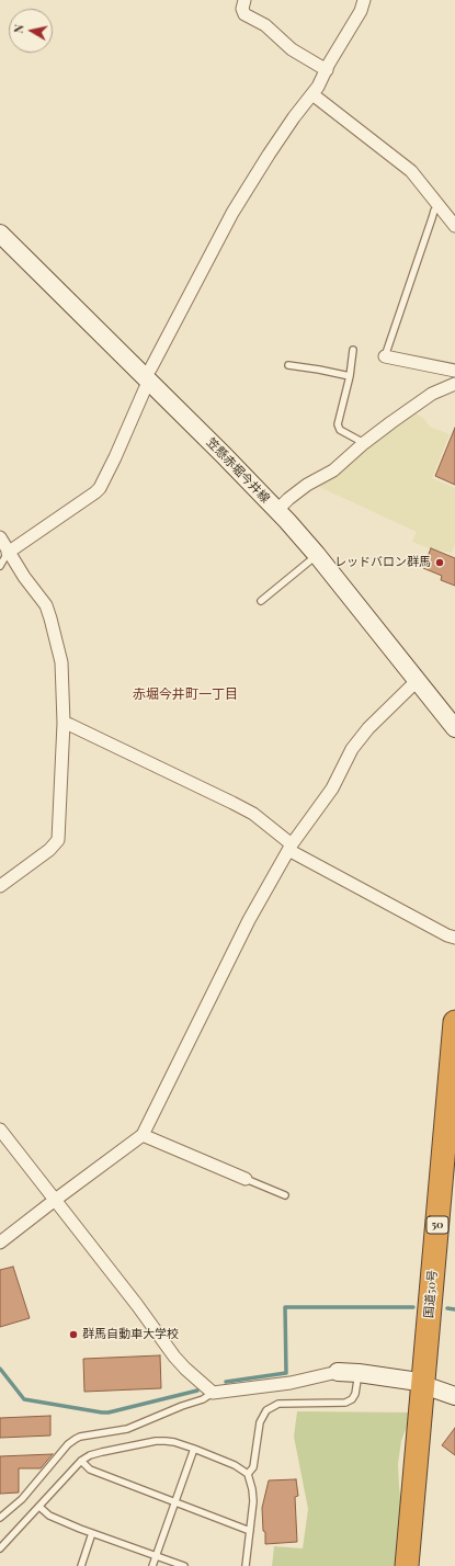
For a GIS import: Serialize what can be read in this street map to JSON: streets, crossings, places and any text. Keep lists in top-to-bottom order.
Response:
{
  "streets": {
    "highway": ["50", "国道50号"],
    "main road": ["笠懸赤堀今井線"]
  },
  "districts": ["赤堀今井町一丁目"],
  "places": ["レッドバロン群馬", "群馬自動車大学校"],
  "north": "left"
}
